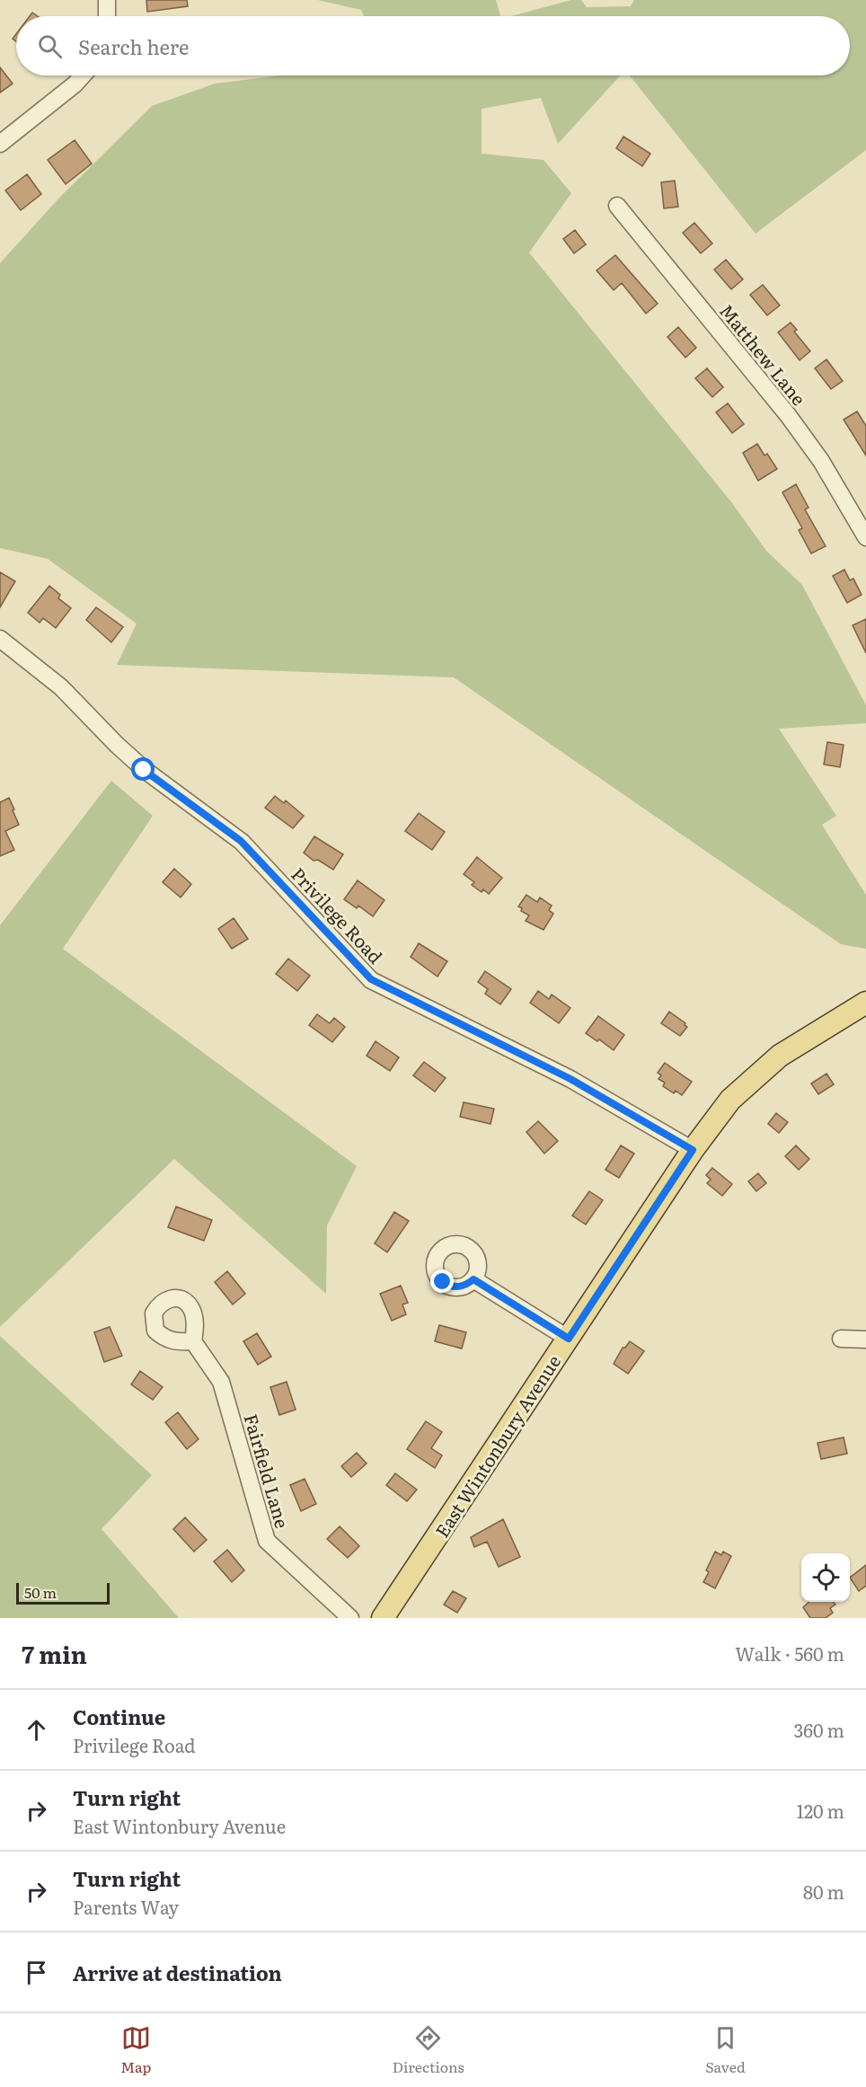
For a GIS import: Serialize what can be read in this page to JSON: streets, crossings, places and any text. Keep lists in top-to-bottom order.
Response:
{
  "streets": {
    "main road": ["East Wintonbury Avenue"],
    "street": ["Matthew Lane", "Privilege Road", "Fairfield Lane"]
  },
  "crossings": [
    ["Privilege Road", "East Wintonbury Avenue"]
  ],
  "scale_bar": "50 m",
  "page": {
    "search": "Search here",
    "scale": "50 m",
    "heading": ["7 min", "Walk · 560 m"],
    "list": [
      ["Continue", "Privilege Road", "360 m"],
      ["Turn right", "East Wintonbury Avenue", "120 m"],
      ["Turn right", "Parents Way", "80 m"],
      "Arrive at destination"
    ],
    "nav": ["Map", "Directions", "Saved"]
  }
}
